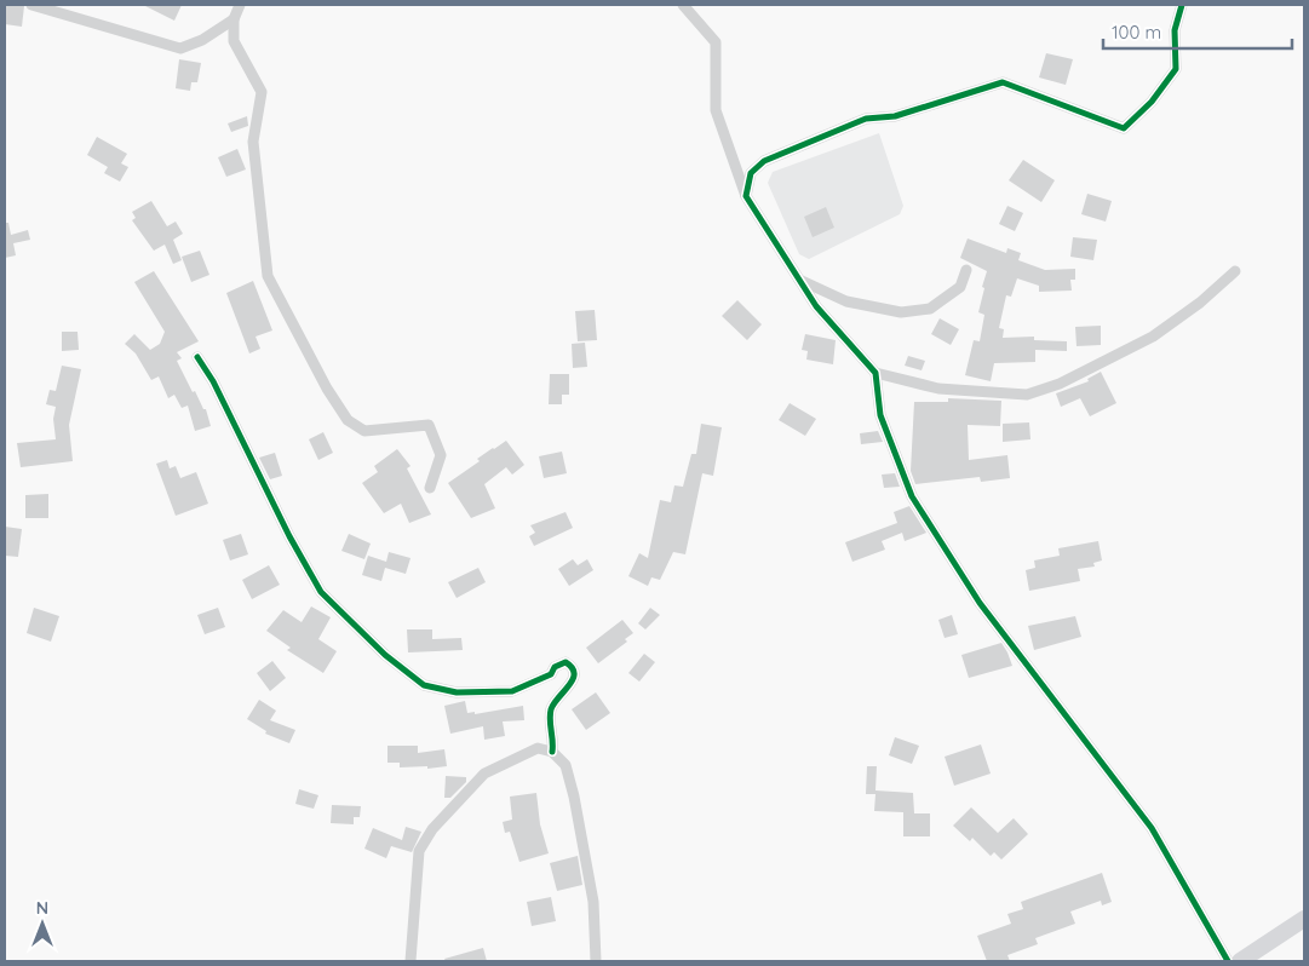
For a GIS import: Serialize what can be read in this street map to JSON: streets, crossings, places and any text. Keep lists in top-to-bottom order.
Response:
{
  "scale_bar": "100 m",
  "north": "top"
}
